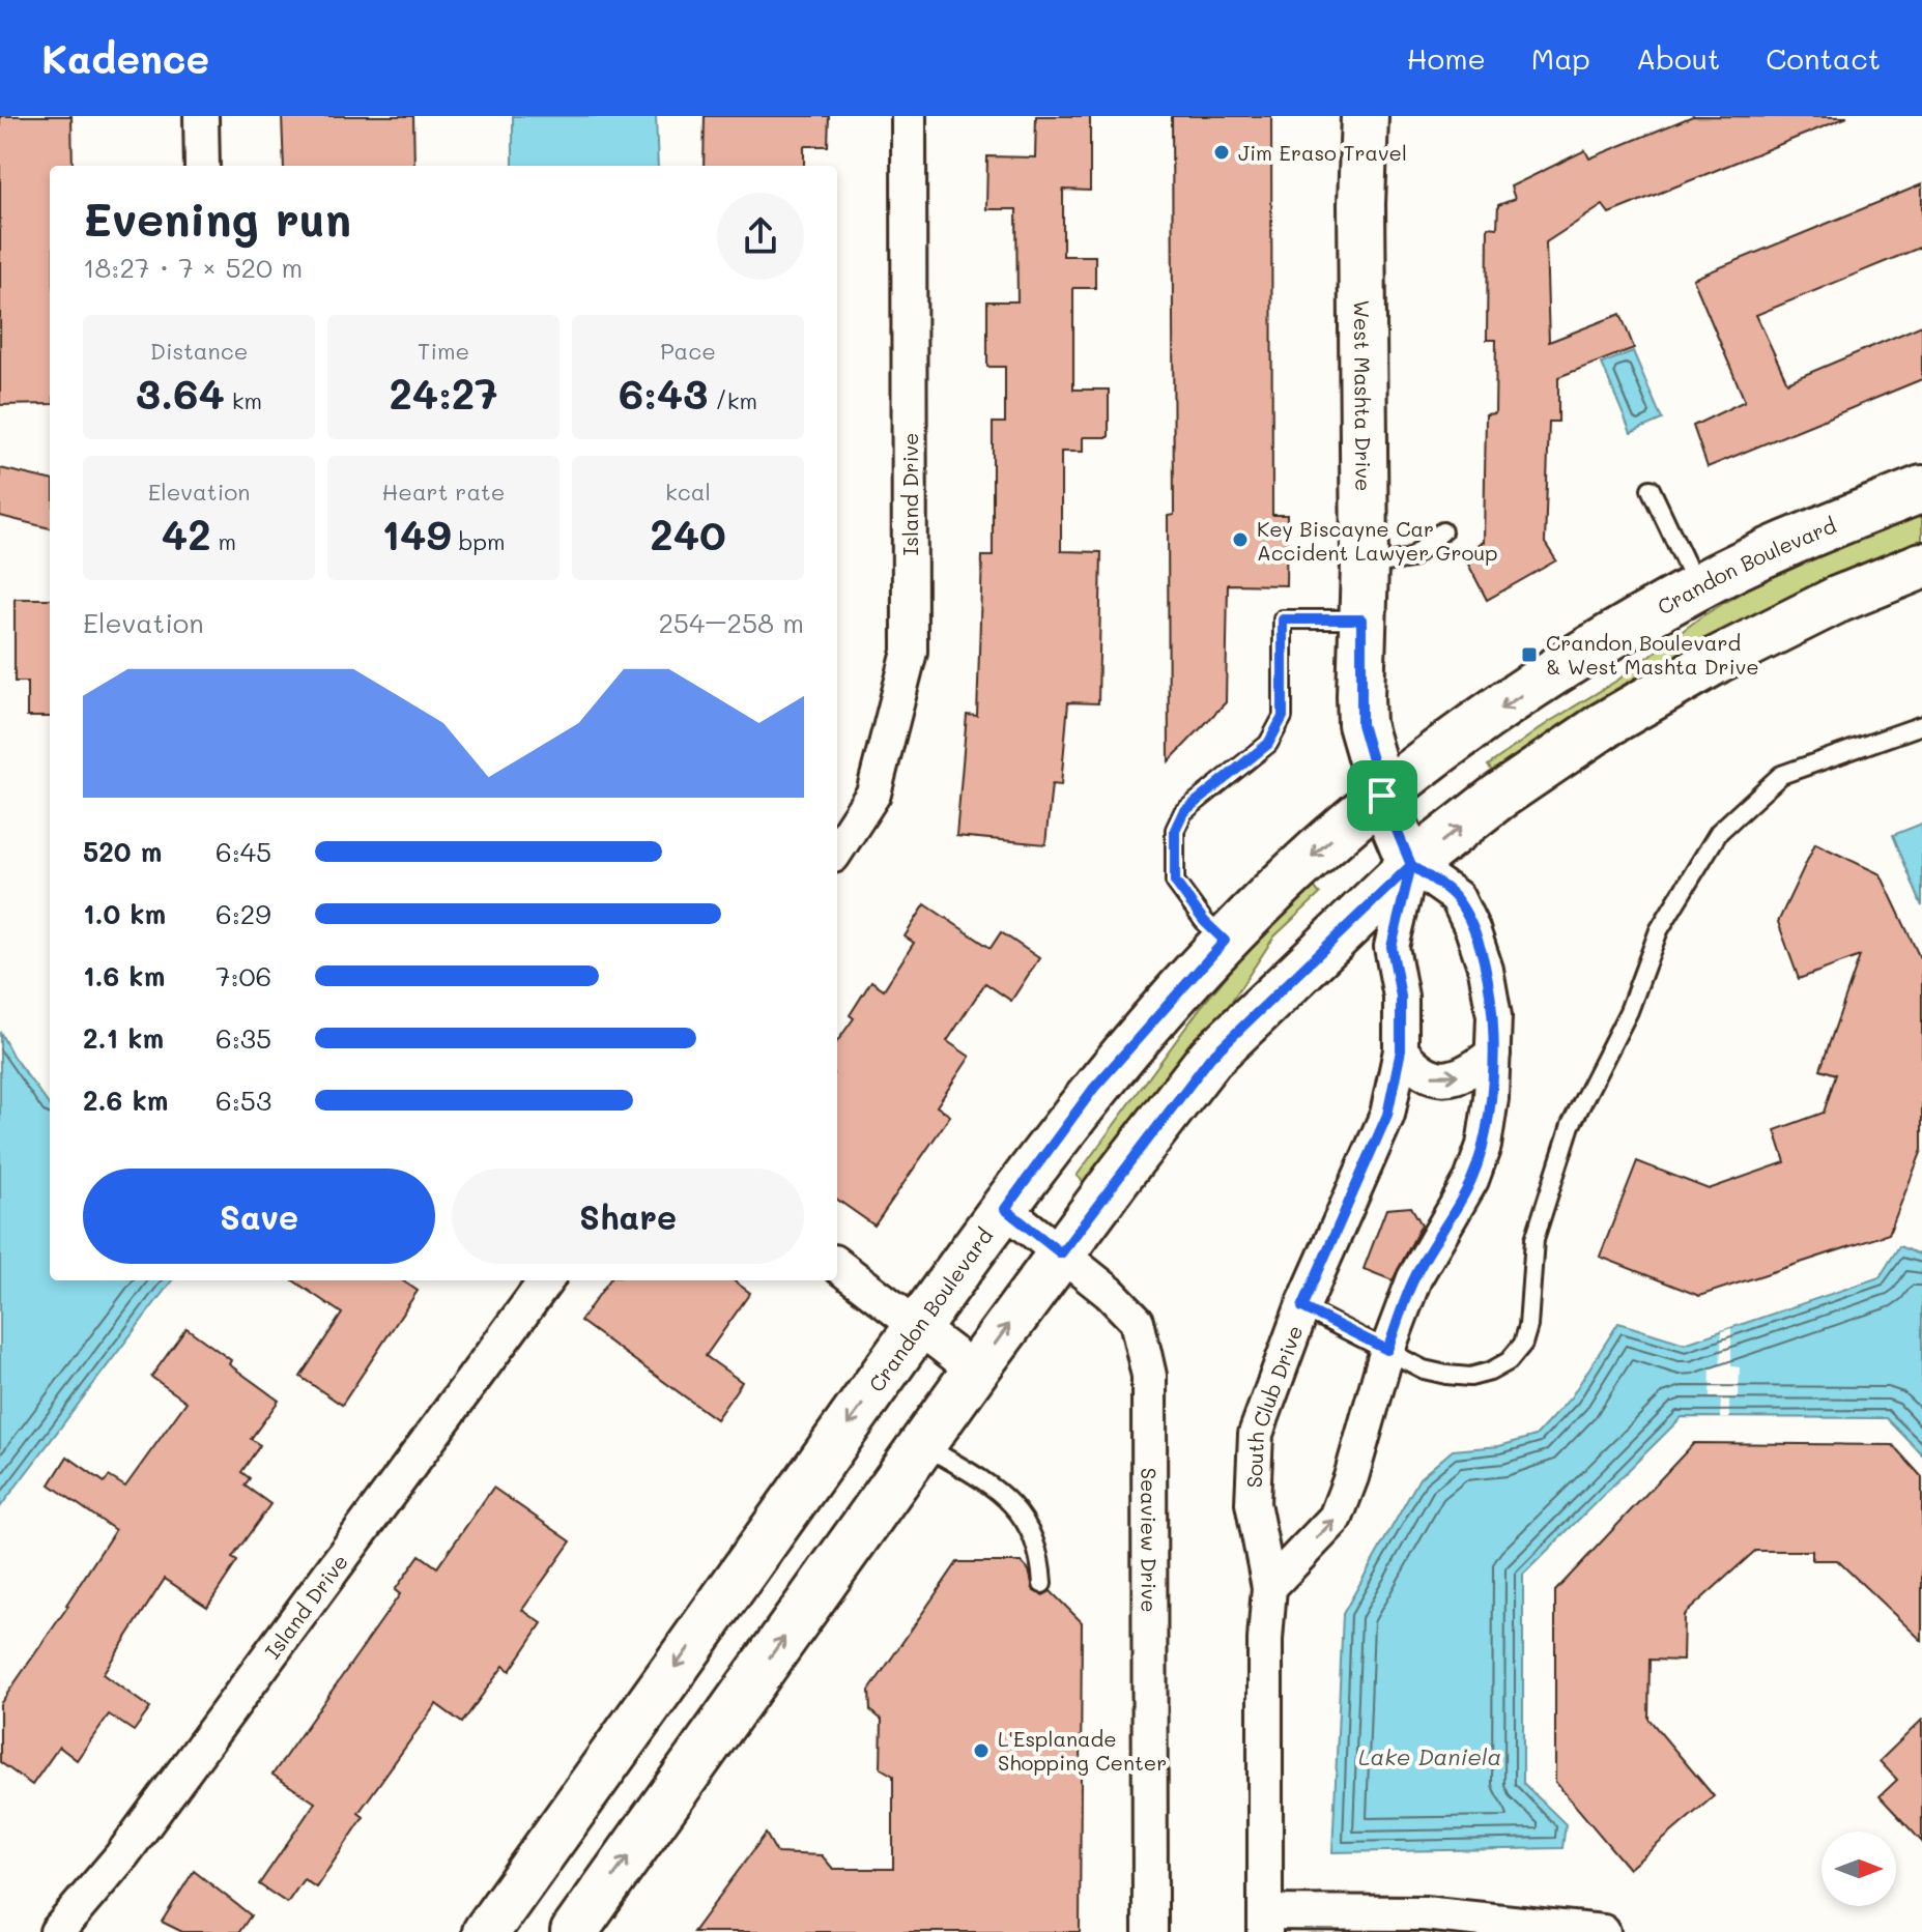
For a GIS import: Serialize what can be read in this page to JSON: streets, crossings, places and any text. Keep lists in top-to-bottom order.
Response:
{
  "streets": {
    "main road": ["West Mashta Drive", "Crandon Boulevard"],
    "street": ["Island Drive", "South Club Drive", "Seaview Drive"]
  },
  "crossings": [
    ["West Mashta Drive", "Crandon Boulevard"],
    ["West Mashta Drive", "South Club Drive"],
    ["Crandon Boulevard", "Seaview Drive"]
  ],
  "water": ["Lake Daniela"],
  "places": {
    "other": ["Jim Eraso Travel", "Key Biscayne Car Accident Lawyer Group", "L'Esplanade Shopping Center"],
    "transit": ["Crandon Boulevard & West Mashta Drive"]
  },
  "north": "right",
  "page": {
    "header": "Kadence",
    "nav": [
      "Home",
      "Map",
      "About",
      "Contact"
    ],
    "heading": ["Evening run", "18:27 · 7 × 520 m"],
    "stats": [
      ["Distance", "3.64 km"],
      ["Time", "24:27"],
      ["Pace", "6:43 /km"],
      ["Elevation", "42 m"],
      ["Heart rate", "149 bpm"],
      ["kcal", "240"]
    ],
    "chart": ["Elevation", "254–258 m"],
    "list": [
      {
        "name": "520 m",
        "note": "6:45"
      },
      {
        "name": "1.0 km",
        "note": "6:29"
      },
      {
        "name": "1.6 km",
        "note": "7:06"
      },
      {
        "name": "2.1 km",
        "note": "6:35"
      },
      {
        "name": "2.6 km",
        "note": "6:53"
      }
    ],
    "buttons": ["Save", "Share"]
  }
}
